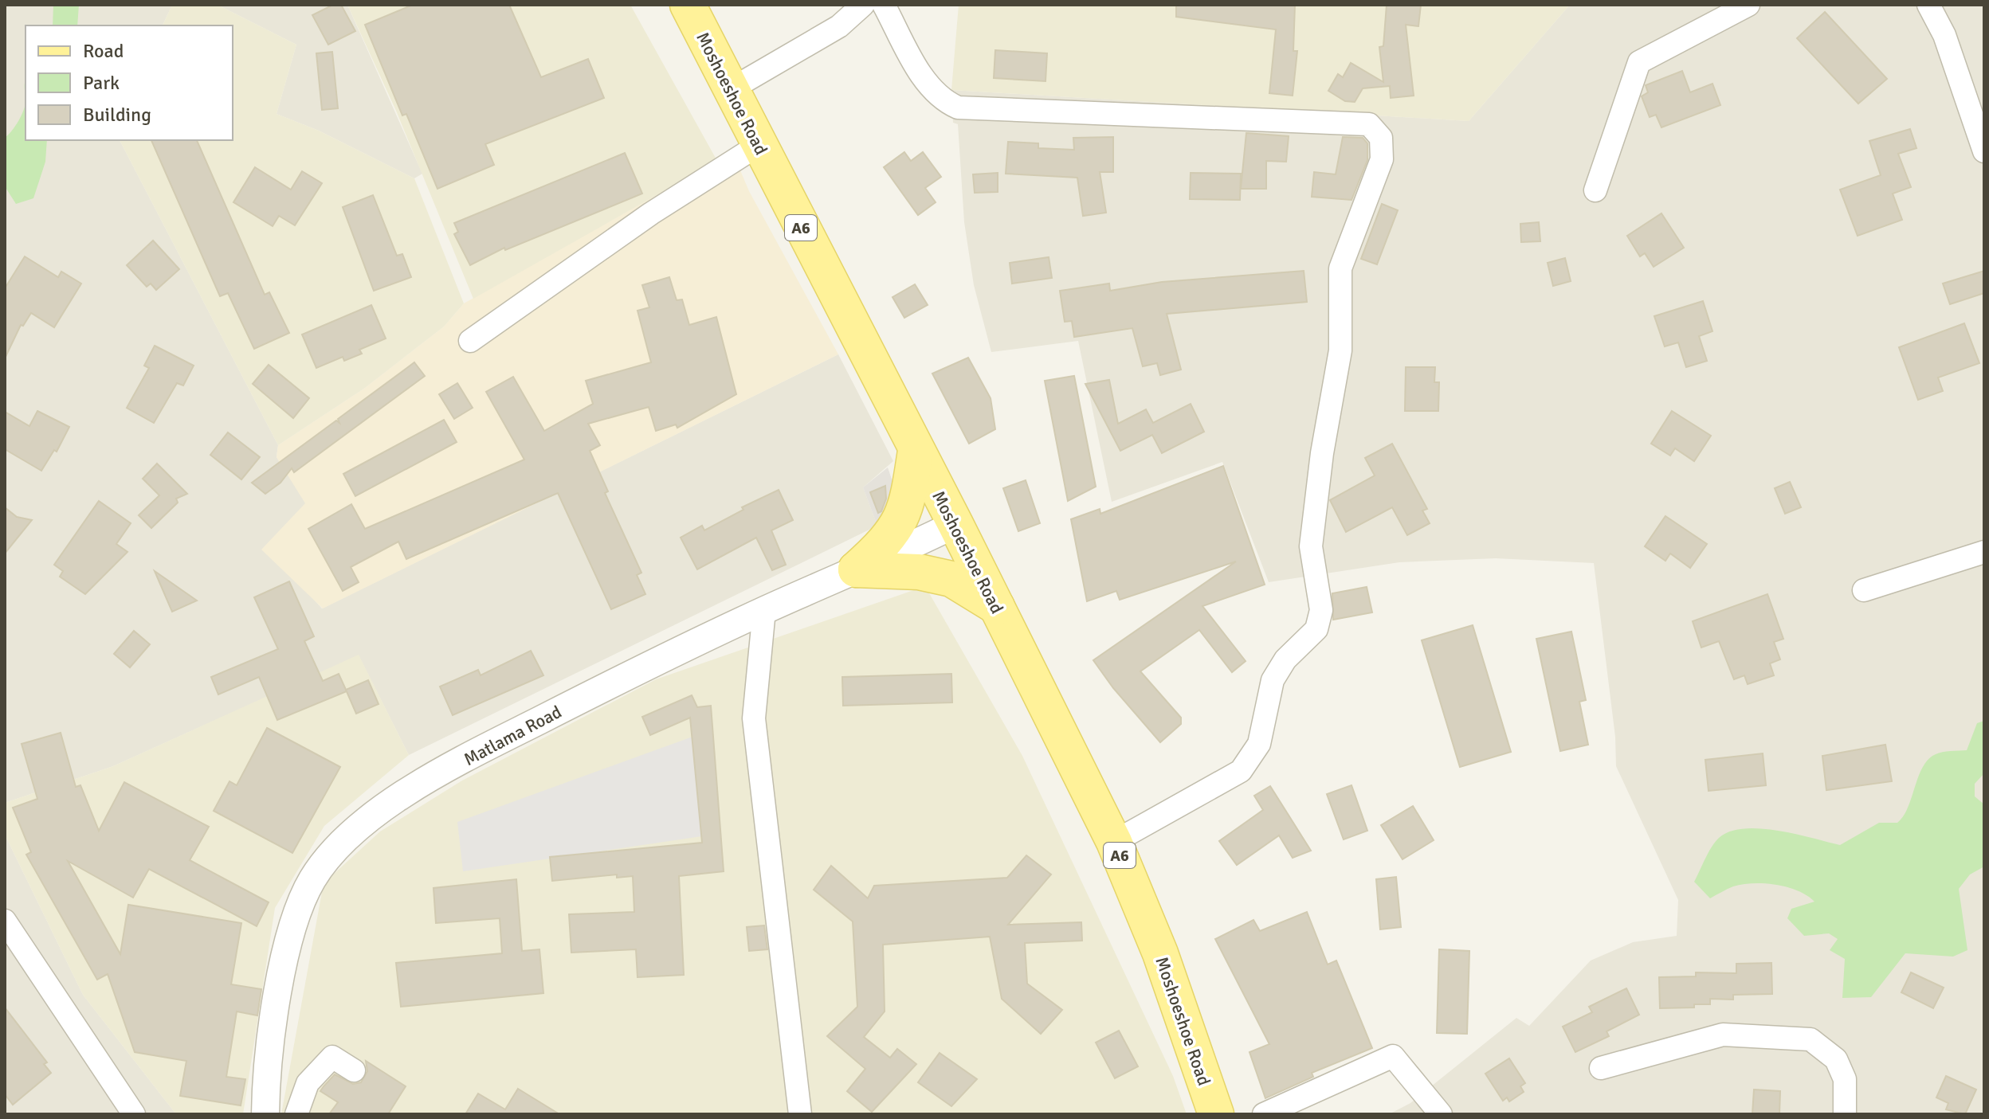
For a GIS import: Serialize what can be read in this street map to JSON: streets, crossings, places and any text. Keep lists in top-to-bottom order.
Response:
{
  "streets": {
    "main road": ["Moshoeshoe Road", "A6"],
    "street": ["Matlama Road"]
  },
  "crossings": [
    ["Moshoeshoe Road", "Matlama Road"]
  ],
  "legend": ["Road", "Park", "Building"]
}
